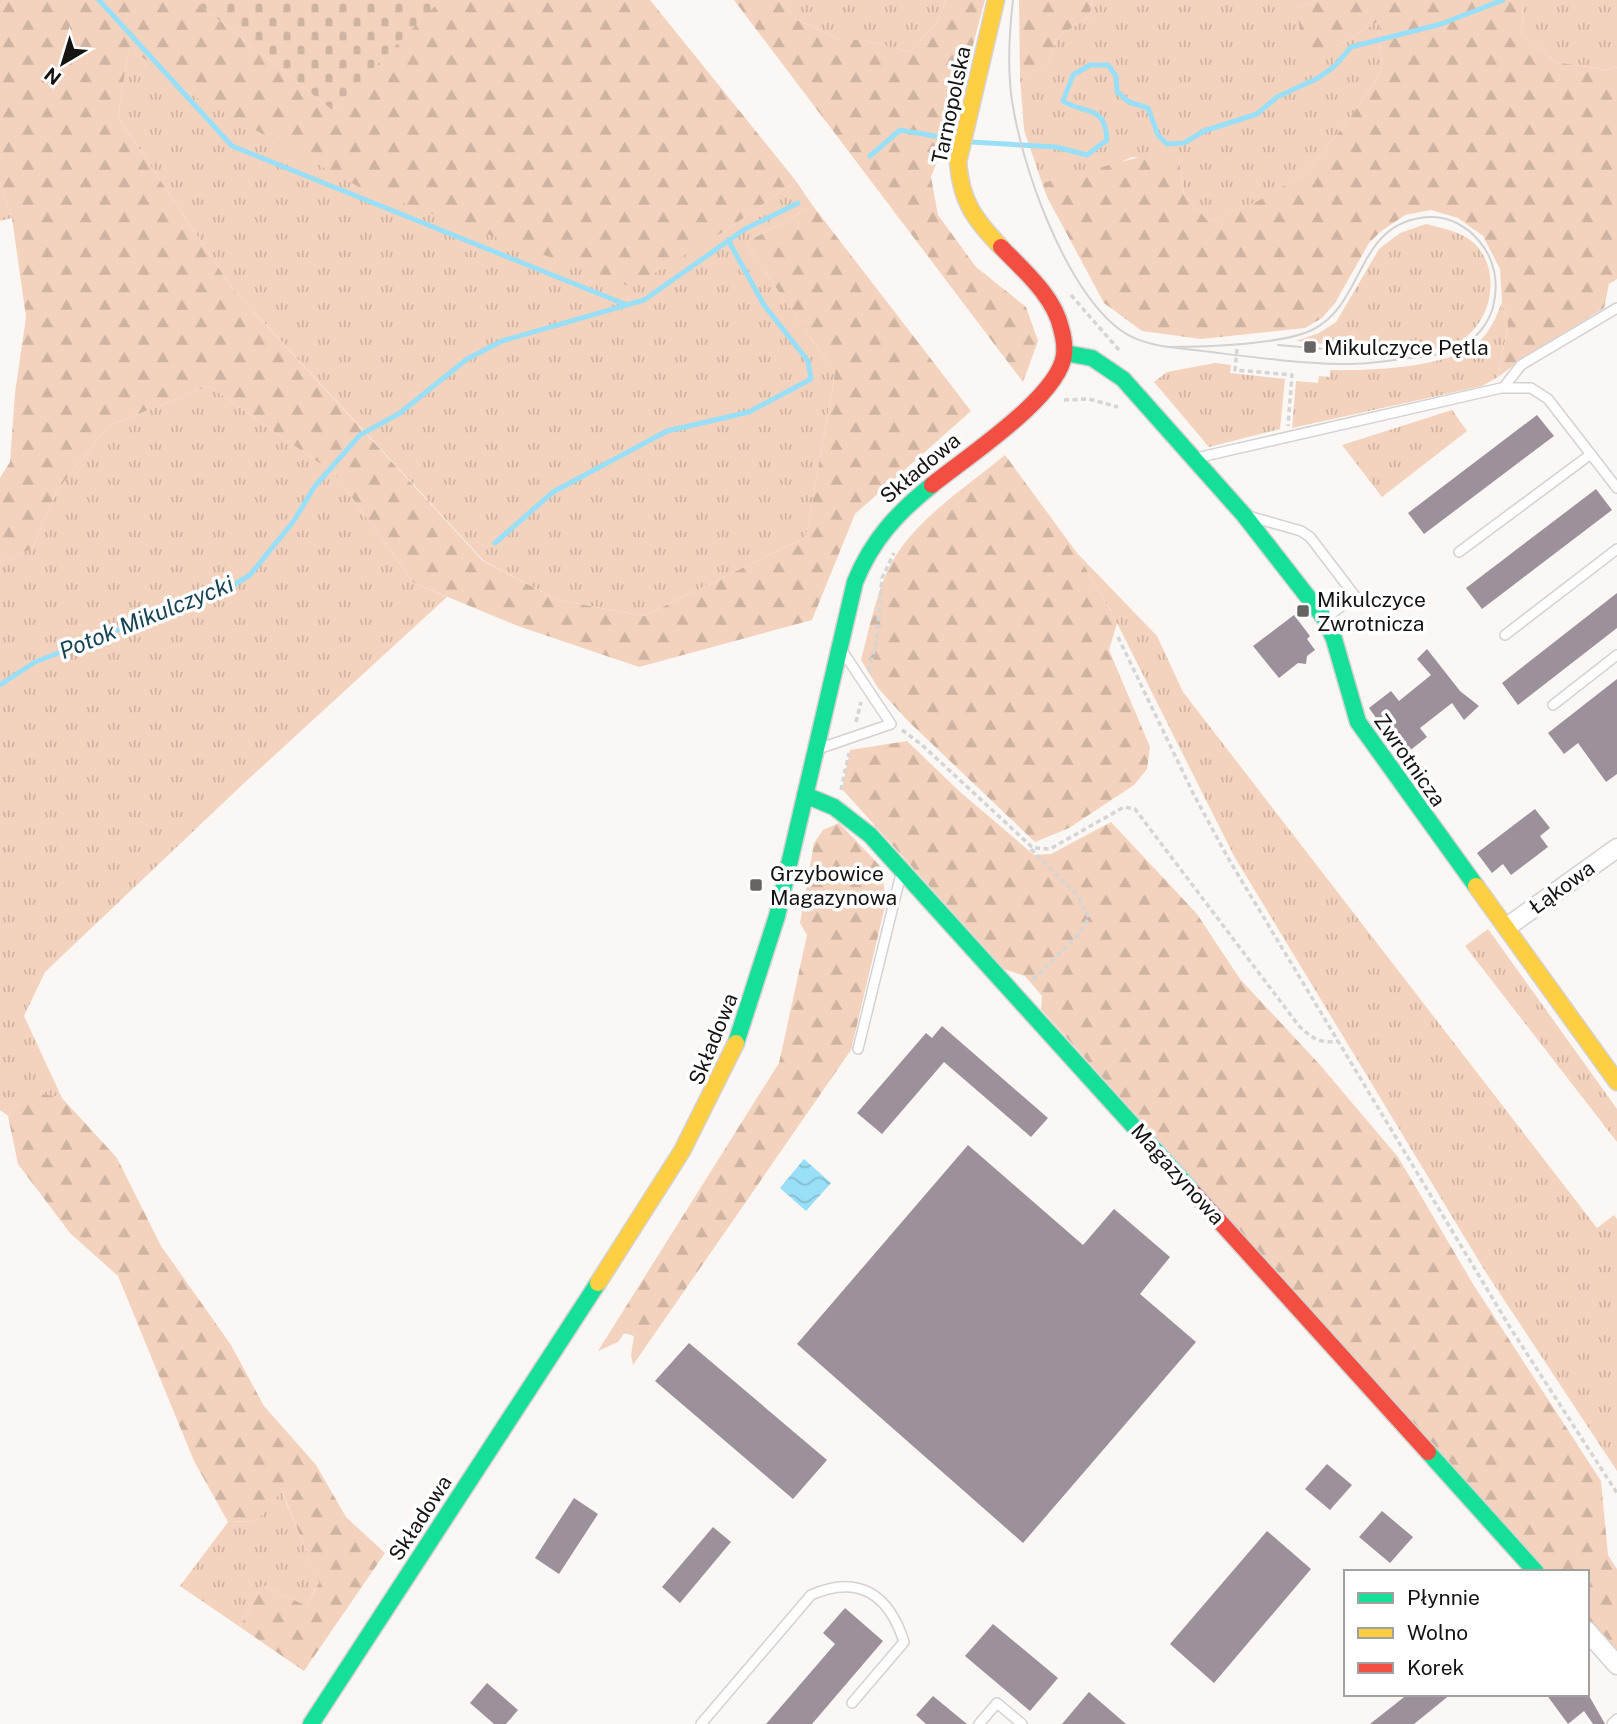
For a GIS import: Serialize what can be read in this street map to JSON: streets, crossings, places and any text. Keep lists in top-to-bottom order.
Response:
{
  "streets": {
    "street": [
      "Tarnopolska",
      "Składowa",
      "Zwrotnicza",
      "Łąkowa",
      "Magazynowa"
    ]
  },
  "crossings": [
    ["Tarnopolska", "Składowa"],
    ["Tarnopolska", "Zwrotnicza"],
    ["Składowa", "Zwrotnicza"],
    ["Składowa", "Magazynowa"],
    ["Zwrotnicza", "Łąkowa"]
  ],
  "water": ["Potok Mikulczycki"],
  "places": {
    "transit": ["Mikulczyce Pętla", "Mikulczyce Zwrotnicza", "Grzybowice Magazynowa"]
  },
  "legend": ["Płynnie", "Wolno", "Korek"],
  "north": "bottom left"
}
